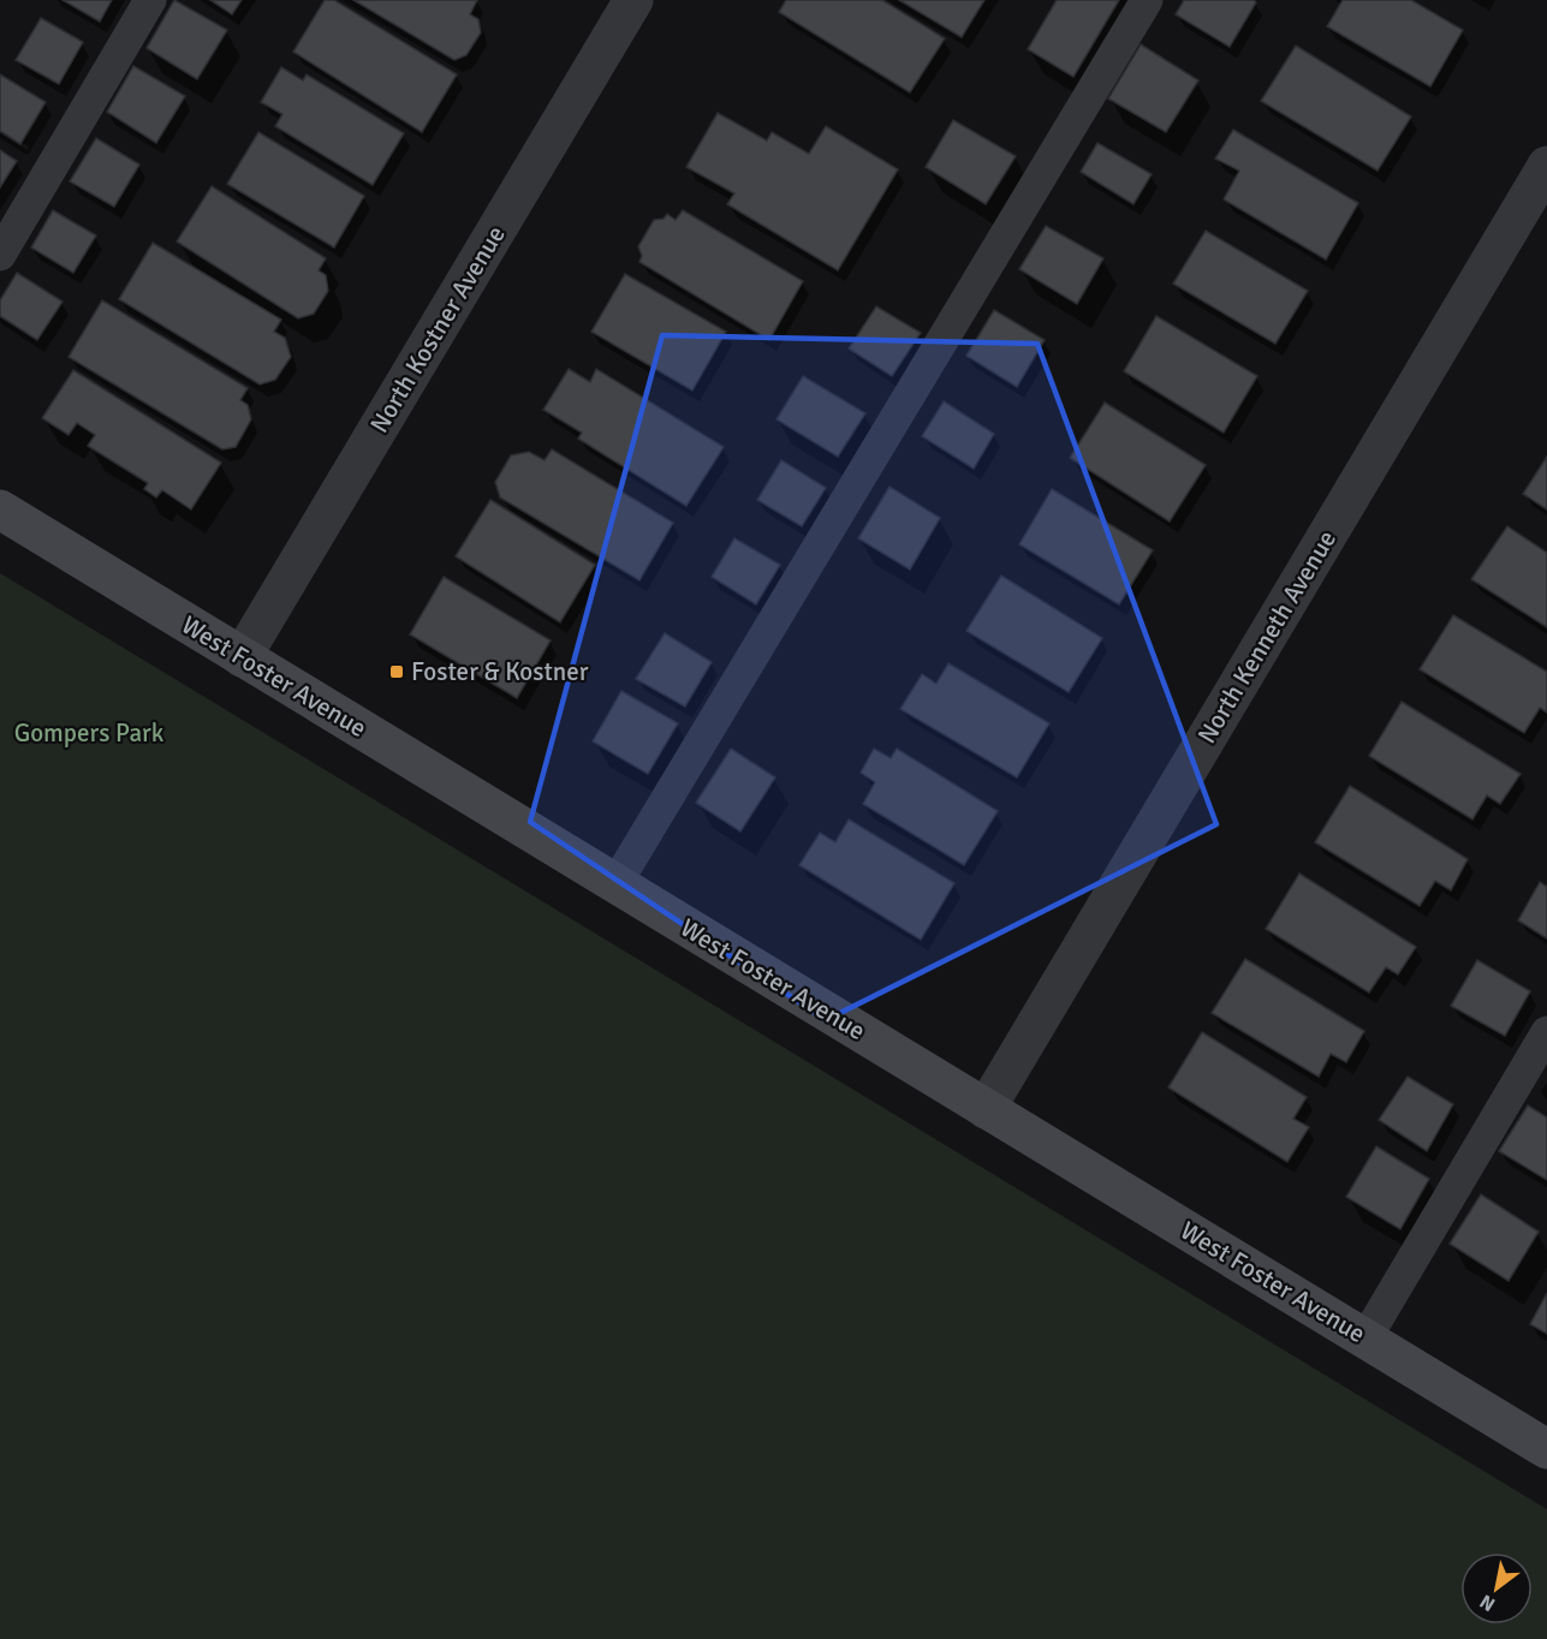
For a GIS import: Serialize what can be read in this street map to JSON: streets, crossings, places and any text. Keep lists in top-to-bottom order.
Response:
{
  "streets": {
    "main road": ["West Foster Avenue"],
    "street": ["North Kostner Avenue", "North Kenneth Avenue"]
  },
  "crossings": [
    ["North Kostner Avenue", "West Foster Avenue"],
    ["North Kenneth Avenue", "West Foster Avenue"]
  ],
  "parks": ["Gompers Park"],
  "places": {
    "transit": ["Foster & Kostner"]
  },
  "north": "bottom left"
}
